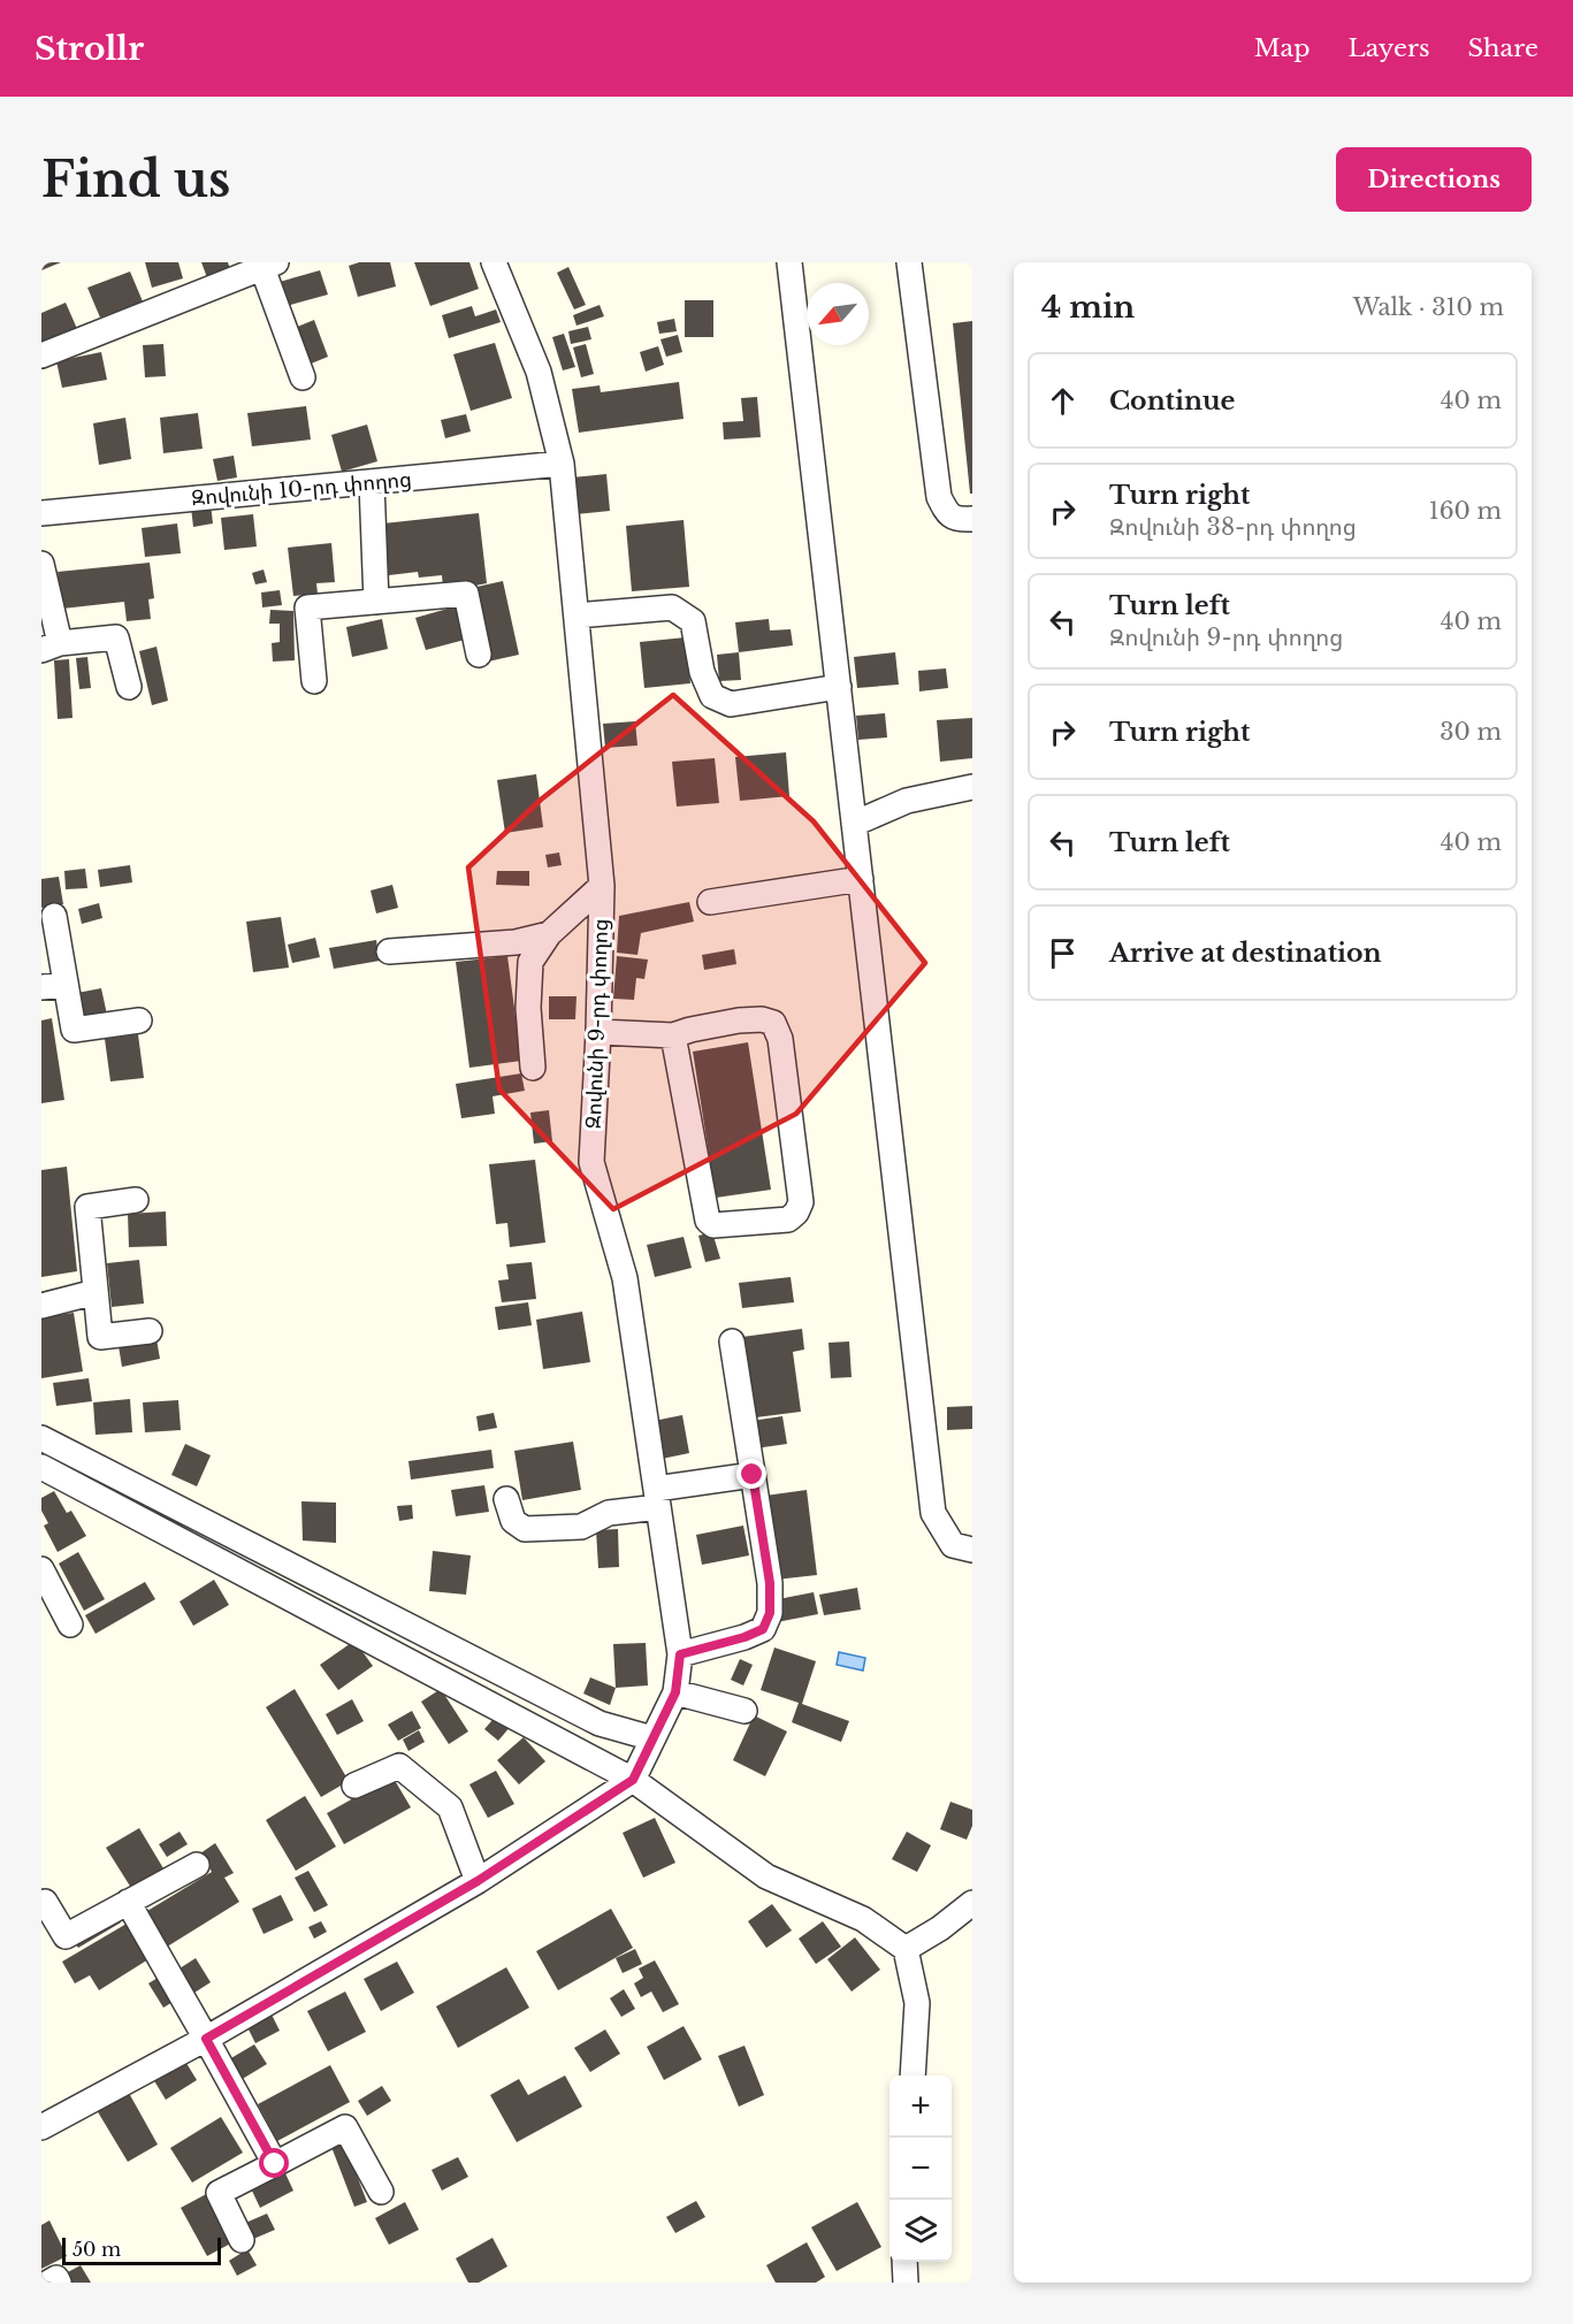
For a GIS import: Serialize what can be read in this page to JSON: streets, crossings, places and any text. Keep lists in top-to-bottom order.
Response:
{
  "streets": {
    "street": ["Զովունի 10-րդ փողոց", "Զովունի 9-րդ փողոց"]
  },
  "crossings": [
    ["Զովունի 10-րդ փողոց", "Զովունի 9-րդ փողոց"]
  ],
  "scale_bar": "50 m",
  "north": "bottom left",
  "page": {
    "header": "Strollr",
    "nav": ["Map", "Layers", "Share"],
    "buttons": "Directions",
    "title": "Find us",
    "heading": ["4 min", "Walk · 310 m"],
    "list": [
      ["Continue", "40 m"],
      ["Turn right", "Զովունի 38-րդ փողոց", "160 m"],
      ["Turn left", "Զովունի 9-րդ փողոց", "40 m"],
      ["Turn right", "30 m"],
      ["Turn left", "40 m"],
      "Arrive at destination"
    ],
    "map_buttons": ["+", "−"],
    "scale": "50 m"
  }
}
